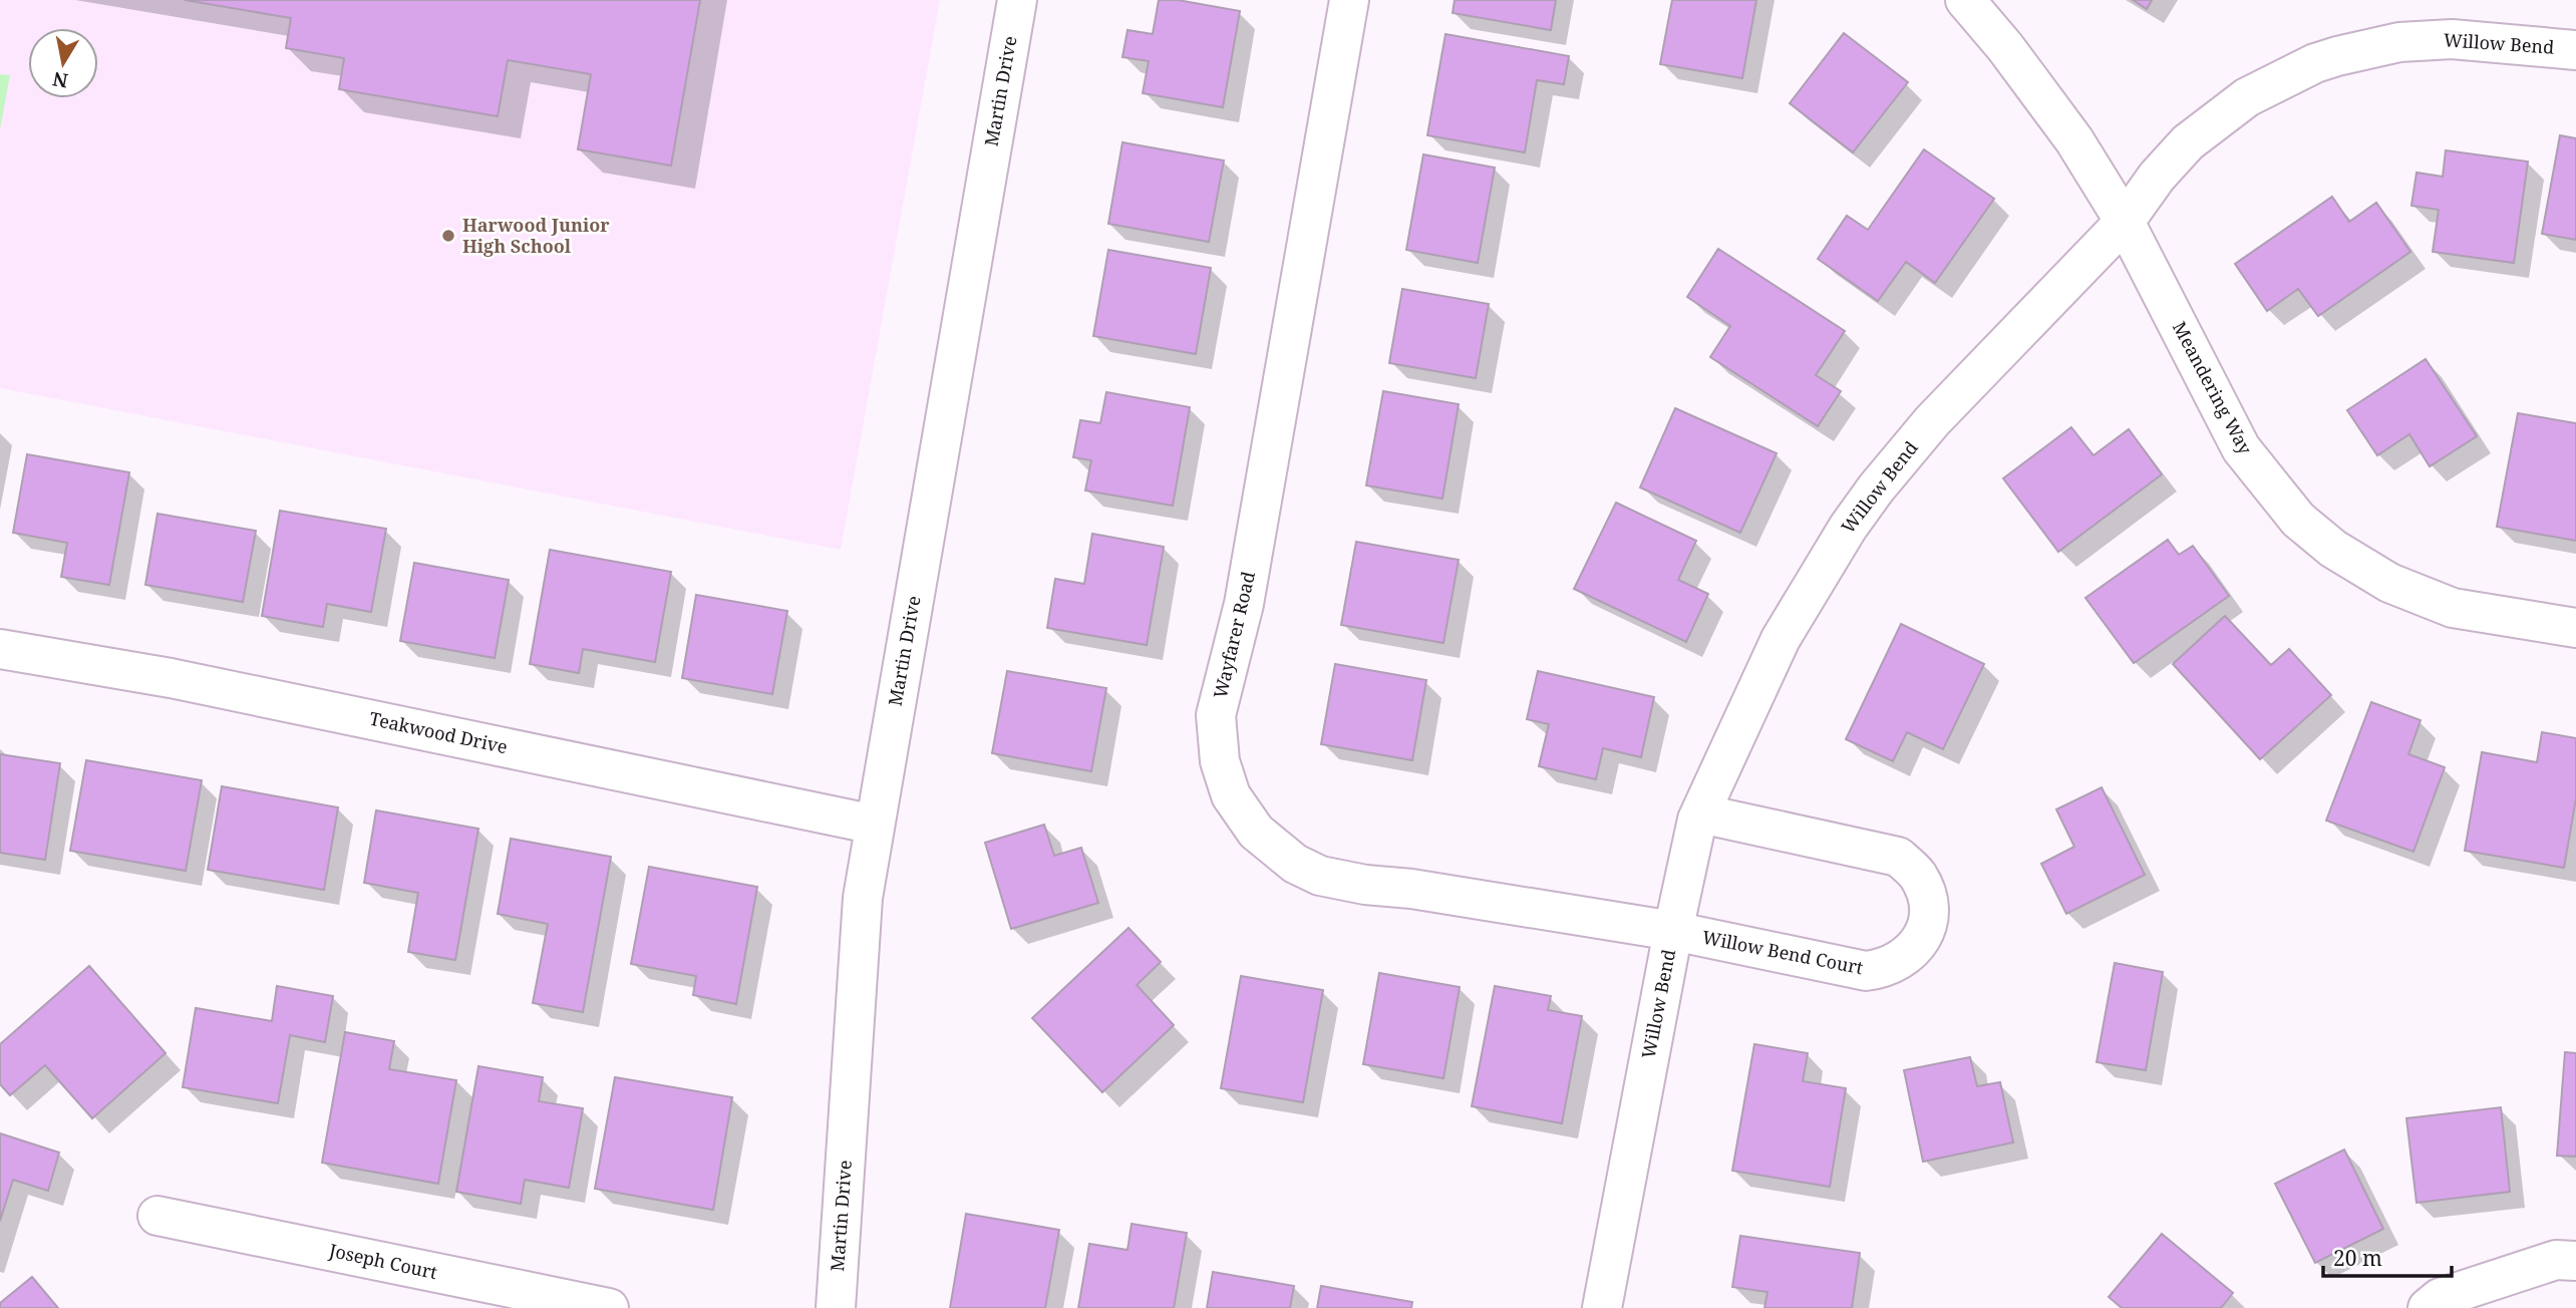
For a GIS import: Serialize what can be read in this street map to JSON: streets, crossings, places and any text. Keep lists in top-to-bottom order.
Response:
{
  "streets": {
    "street": [
      "Willow Bend",
      "Martin Drive",
      "Meandering Way",
      "Wayfarer Road",
      "Teakwood Drive",
      "Willow Bend Court",
      "Joseph Court"
    ]
  },
  "crossings": [
    ["Willow Bend", "Meandering Way"],
    ["Willow Bend", "Wayfarer Road"],
    ["Willow Bend", "Willow Bend Court"],
    ["Martin Drive", "Teakwood Drive"],
    ["Wayfarer Road", "Willow Bend Court"]
  ],
  "places": ["Harwood Junior High School"],
  "scale_bar": "20 m",
  "north": "bottom"
}
